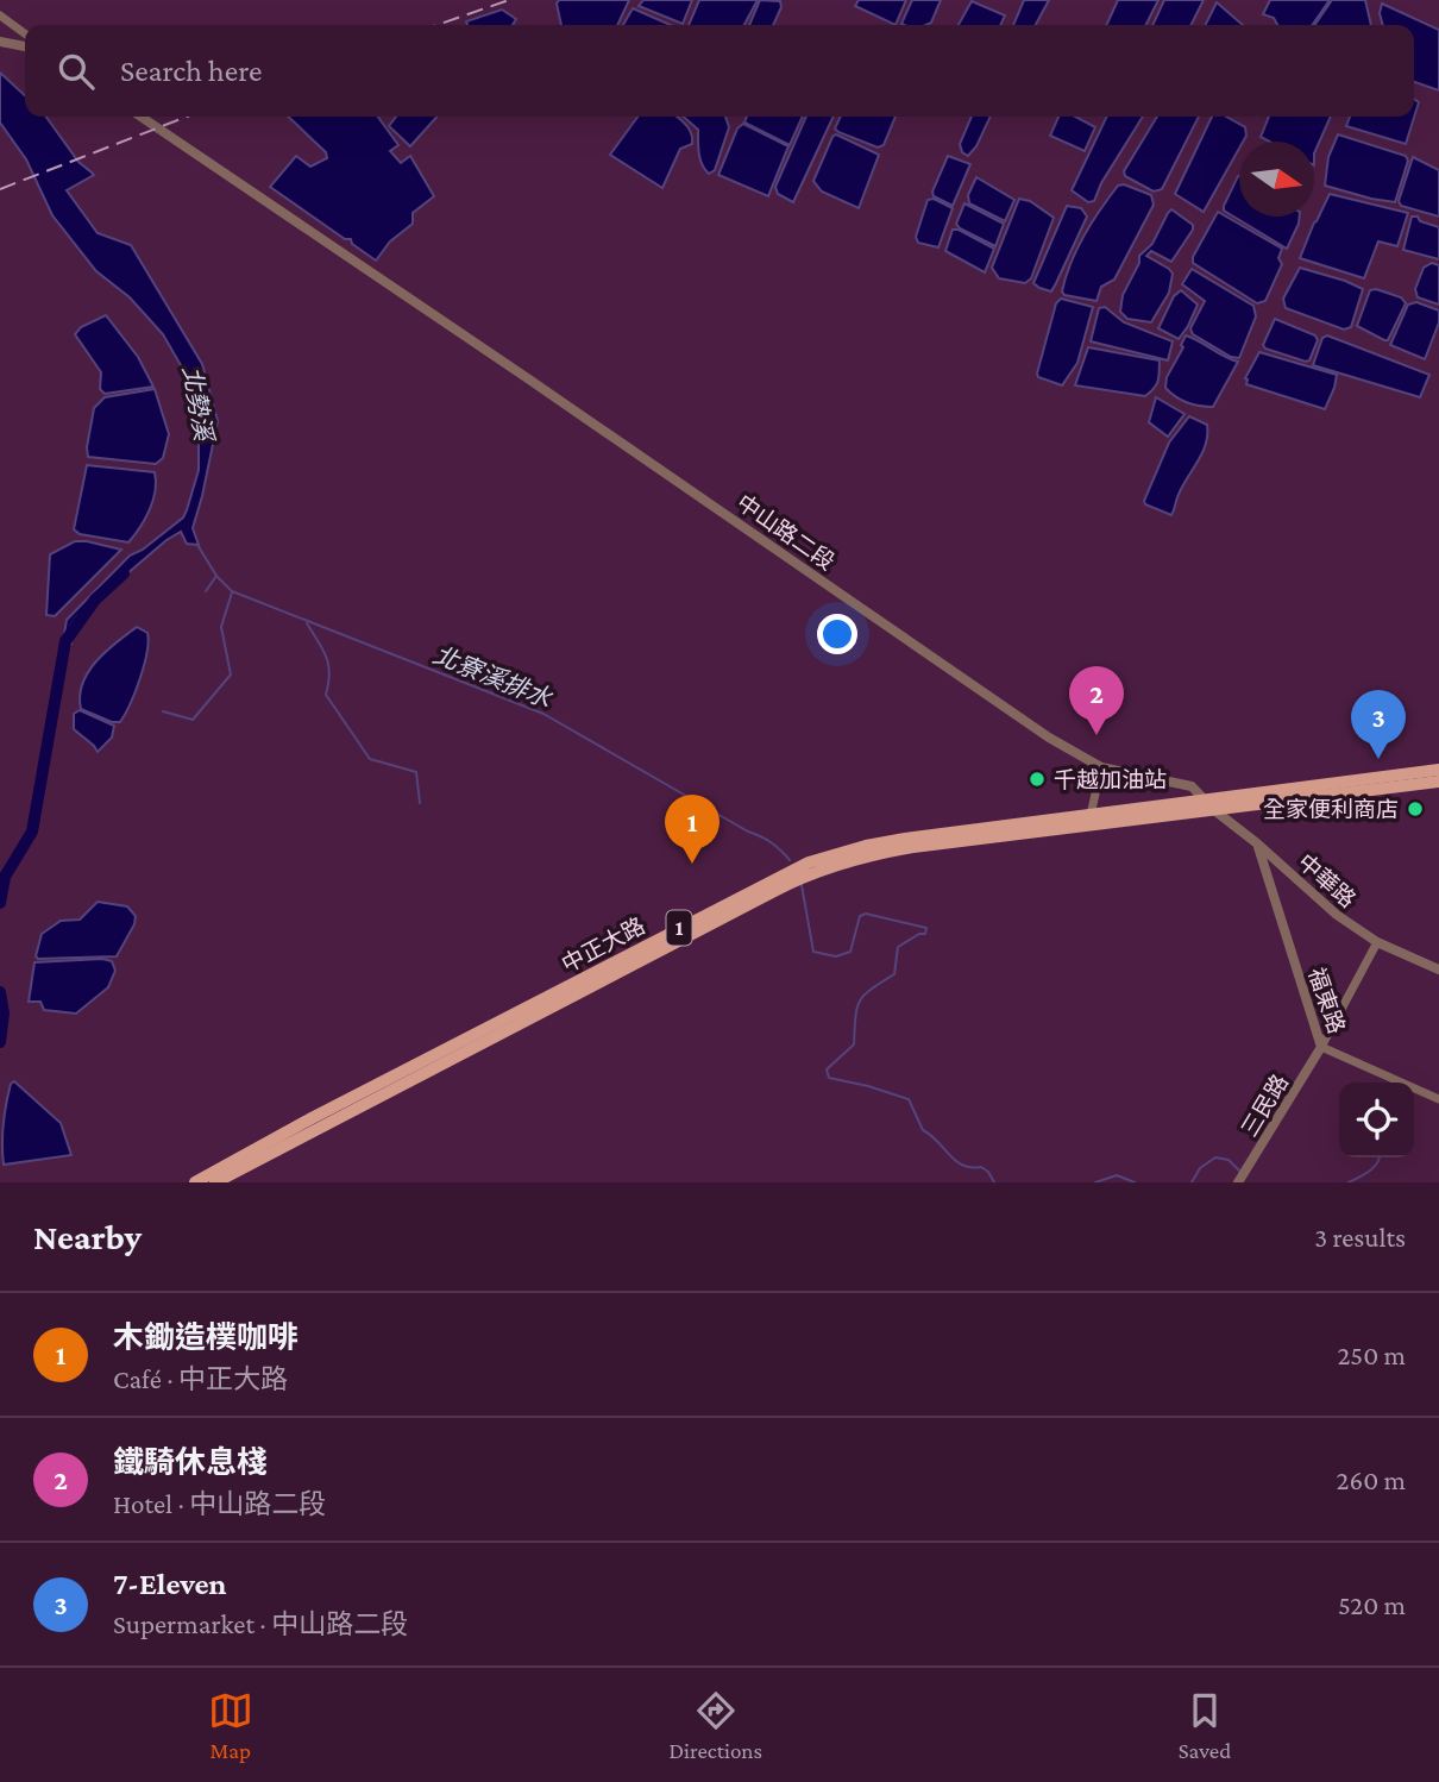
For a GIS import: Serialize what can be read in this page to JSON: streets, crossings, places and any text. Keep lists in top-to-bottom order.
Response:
{
  "streets": {
    "main road": ["1", "中正大路"],
    "street": [
      "中山路二段",
      "中華路",
      "福東路",
      "三民路"
    ]
  },
  "crossings": [
    ["中山路二段", "中華路"],
    ["中山路二段", "1"],
    ["中山路二段", "中正大路"],
    ["中華路", "1"],
    ["中華路", "中正大路"],
    ["中華路", "福東路"],
    ["1", "中正大路"],
    ["福東路", "三民路"]
  ],
  "water": ["北勢溪", "北寮溪排水"],
  "places": ["千越加油站", "全家便利商店"],
  "north": "right",
  "page": {
    "search": "Search here",
    "pins": ["2", "3", "1"],
    "heading": ["Nearby", "3 results"],
    "list": [
      {
        "mark": "1",
        "name": "木鋤造樸咖啡",
        "note": "Café · 中正大路",
        "value": "250 m"
      },
      {
        "mark": "2",
        "name": "鐵騎休息棧",
        "note": "Hotel · 中山路二段",
        "value": "260 m"
      },
      {
        "mark": "3",
        "name": "7-Eleven",
        "note": "Supermarket · 中山路二段",
        "value": "520 m"
      }
    ],
    "nav": ["Map", "Directions", "Saved"]
  }
}
